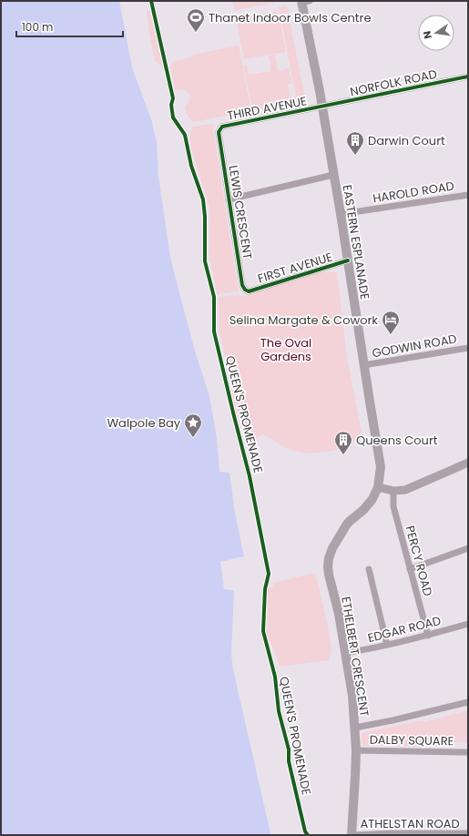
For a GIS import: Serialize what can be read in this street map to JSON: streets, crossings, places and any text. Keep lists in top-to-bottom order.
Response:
{
  "streets": {
    "main road": ["EASTERN ESPLANADE", "ETHELBERT CRESCENT"],
    "street": [
      "NORFOLK ROAD",
      "THIRD AVENUE",
      "HAROLD ROAD",
      "LEWIS CRESCENT",
      "FIRST AVENUE",
      "GODWIN ROAD",
      "PERCY ROAD",
      "EDGAR ROAD",
      "DALBY SQUARE",
      "ATHELSTAN ROAD"
    ],
    "cycle path": ["QUEEN'S PROMENADE"]
  },
  "crossings": [
    ["NORFOLK ROAD", "THIRD AVENUE"],
    ["NORFOLK ROAD", "EASTERN ESPLANADE"],
    ["THIRD AVENUE", "LEWIS CRESCENT"],
    ["THIRD AVENUE", "EASTERN ESPLANADE"],
    ["HAROLD ROAD", "EASTERN ESPLANADE"],
    ["LEWIS CRESCENT", "FIRST AVENUE"],
    ["EASTERN ESPLANADE", "FIRST AVENUE"],
    ["EASTERN ESPLANADE", "GODWIN ROAD"],
    ["EASTERN ESPLANADE", "ETHELBERT CRESCENT"],
    ["PERCY ROAD", "EDGAR ROAD"],
    ["EDGAR ROAD", "ETHELBERT CRESCENT"],
    ["ETHELBERT CRESCENT", "DALBY SQUARE"],
    ["ETHELBERT CRESCENT", "ATHELSTAN ROAD"]
  ],
  "parks": ["The Oval Gardens"],
  "places": {
    "sports": ["Thanet Indoor Bowls Centre"],
    "building": ["Darwin Court", "Queens Court"],
    "hotel": ["Selina Margate & Cowork"],
    "place": ["Walpole Bay"]
  },
  "scale_bar": "100 m",
  "north": "left"
}
